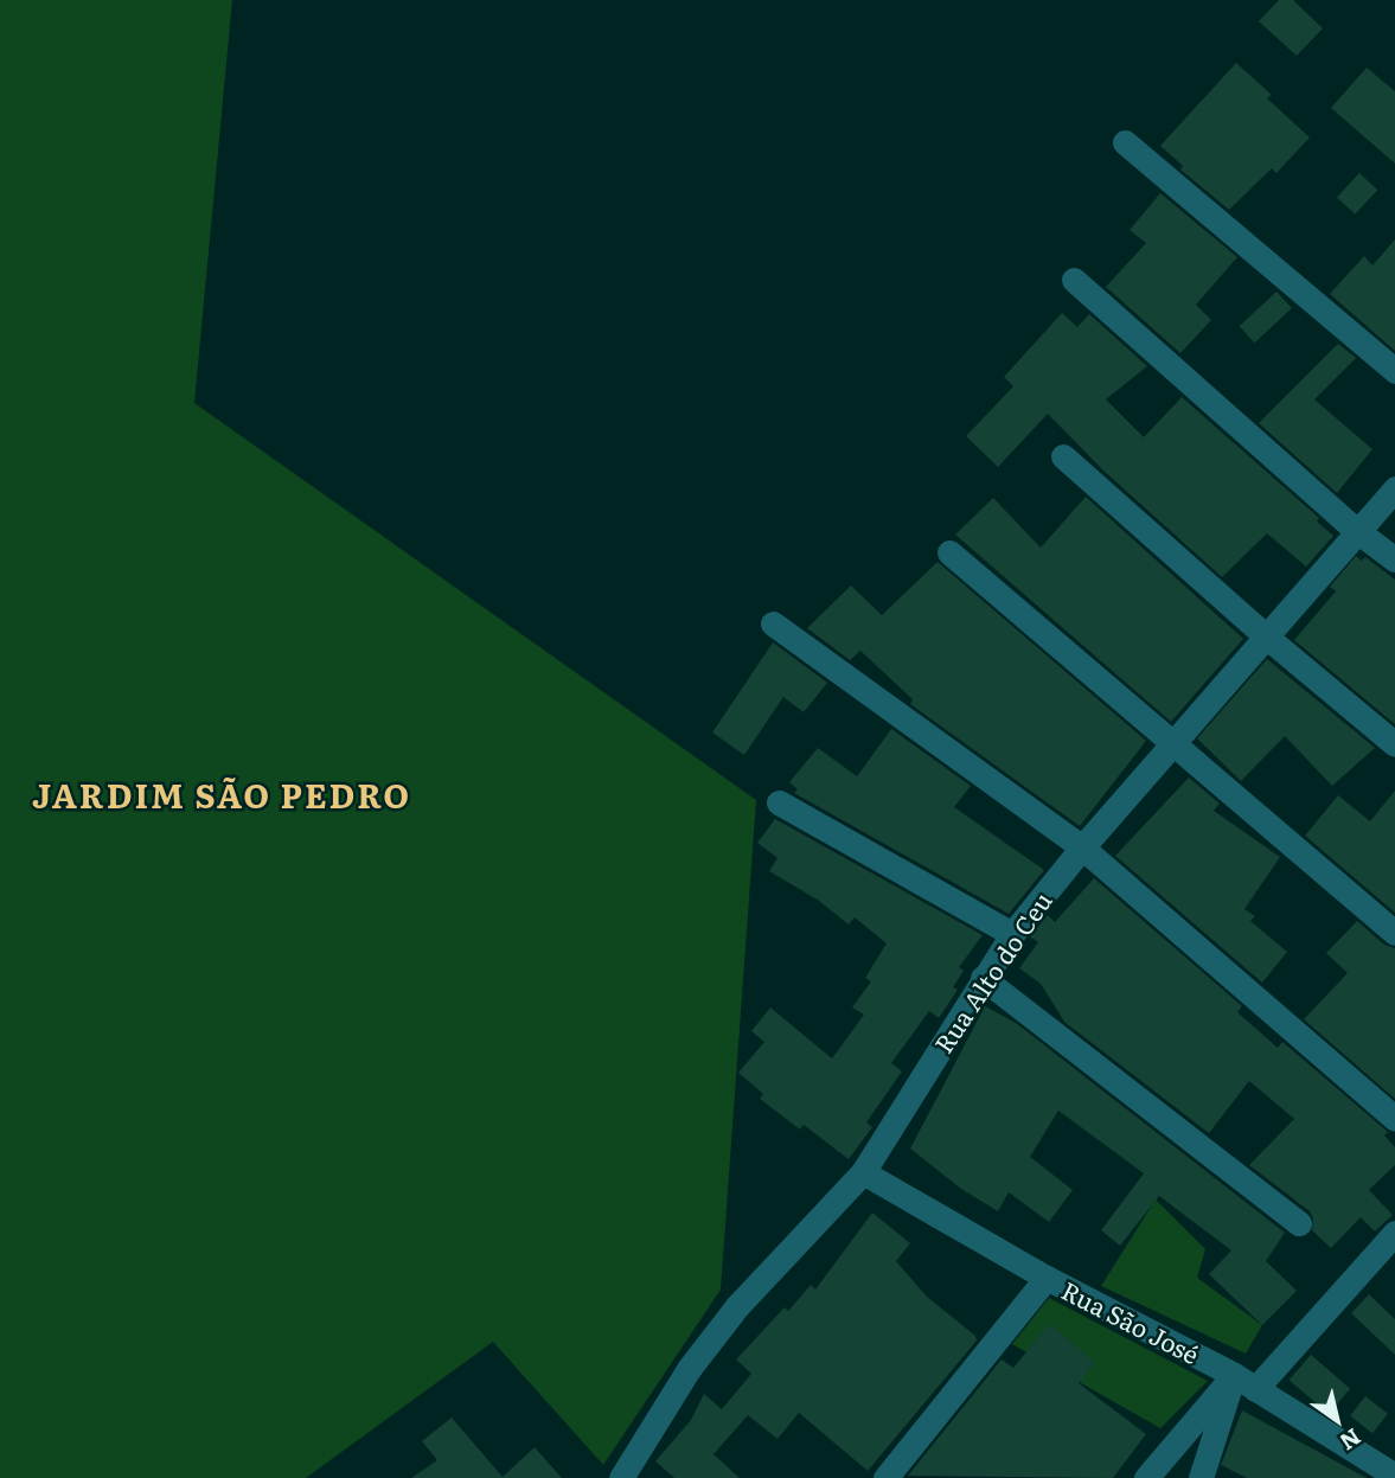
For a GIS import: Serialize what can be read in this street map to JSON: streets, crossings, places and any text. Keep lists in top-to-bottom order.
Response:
{
  "streets": {
    "street": ["Rua Alto do Ceu", "Rua São José"]
  },
  "crossings": [
    ["Rua Alto do Ceu", "Rua São José"]
  ],
  "districts": ["JARDIM SÃO PEDRO"],
  "north": "bottom right"
}
